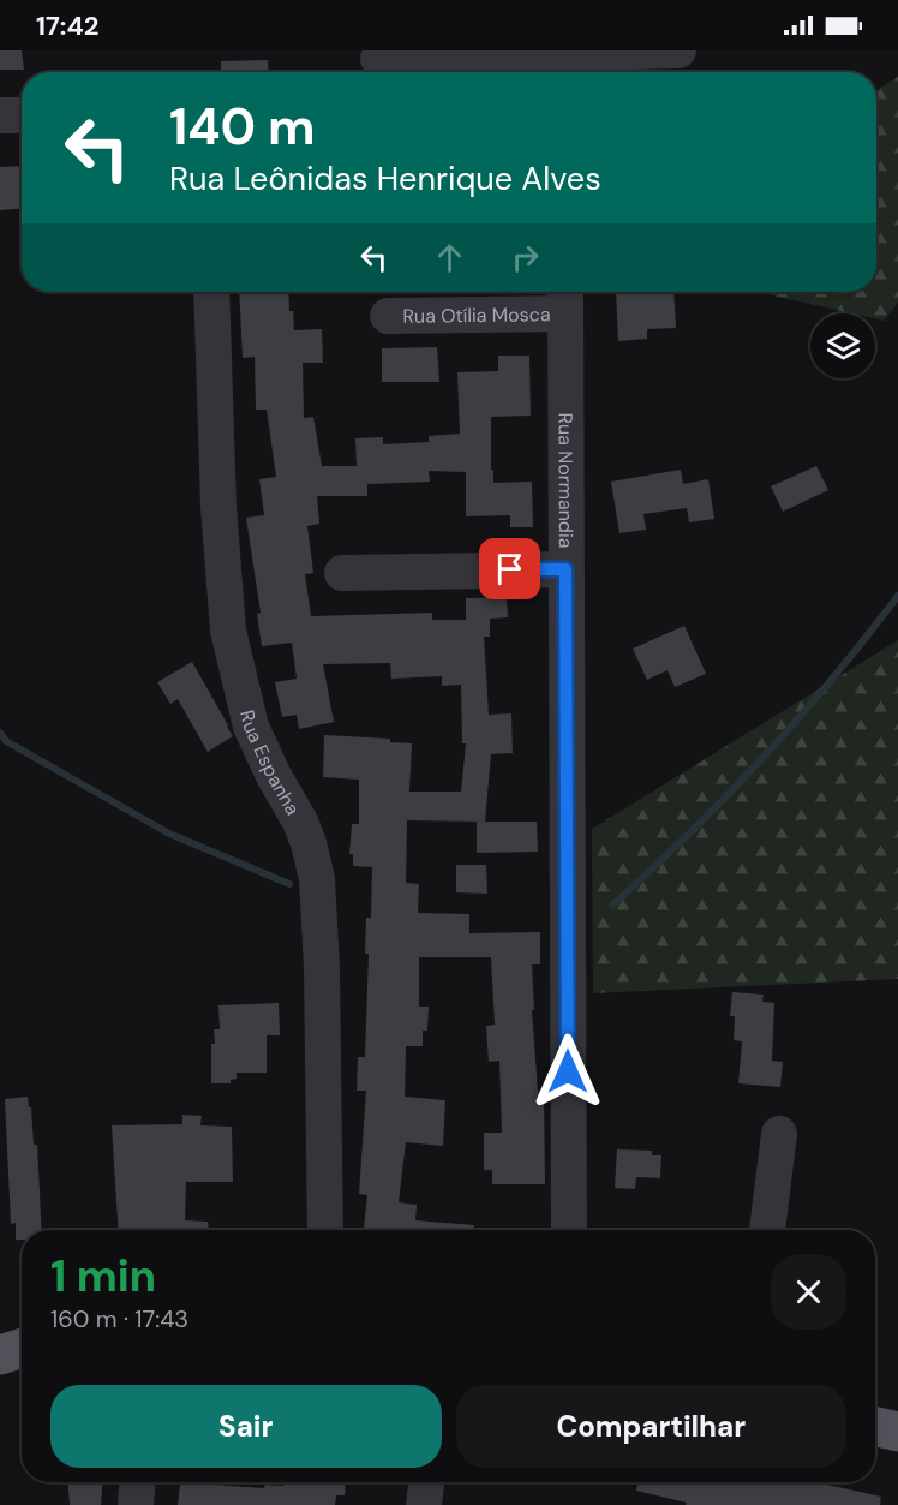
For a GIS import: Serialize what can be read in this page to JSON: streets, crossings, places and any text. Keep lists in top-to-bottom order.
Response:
{
  "streets": {
    "street": ["Rua Otília Mosca", "Rua Normandia", "Rua Espanha"]
  },
  "crossings": [
    ["Rua Otília Mosca", "Rua Normandia"]
  ],
  "page": {
    "status": "17:42",
    "turn": ["140 m", "Rua Leônidas Henrique Alves"],
    "heading": ["1 min", "160 m · 17:43"],
    "buttons": ["Sair", "Compartilhar"]
  }
}
